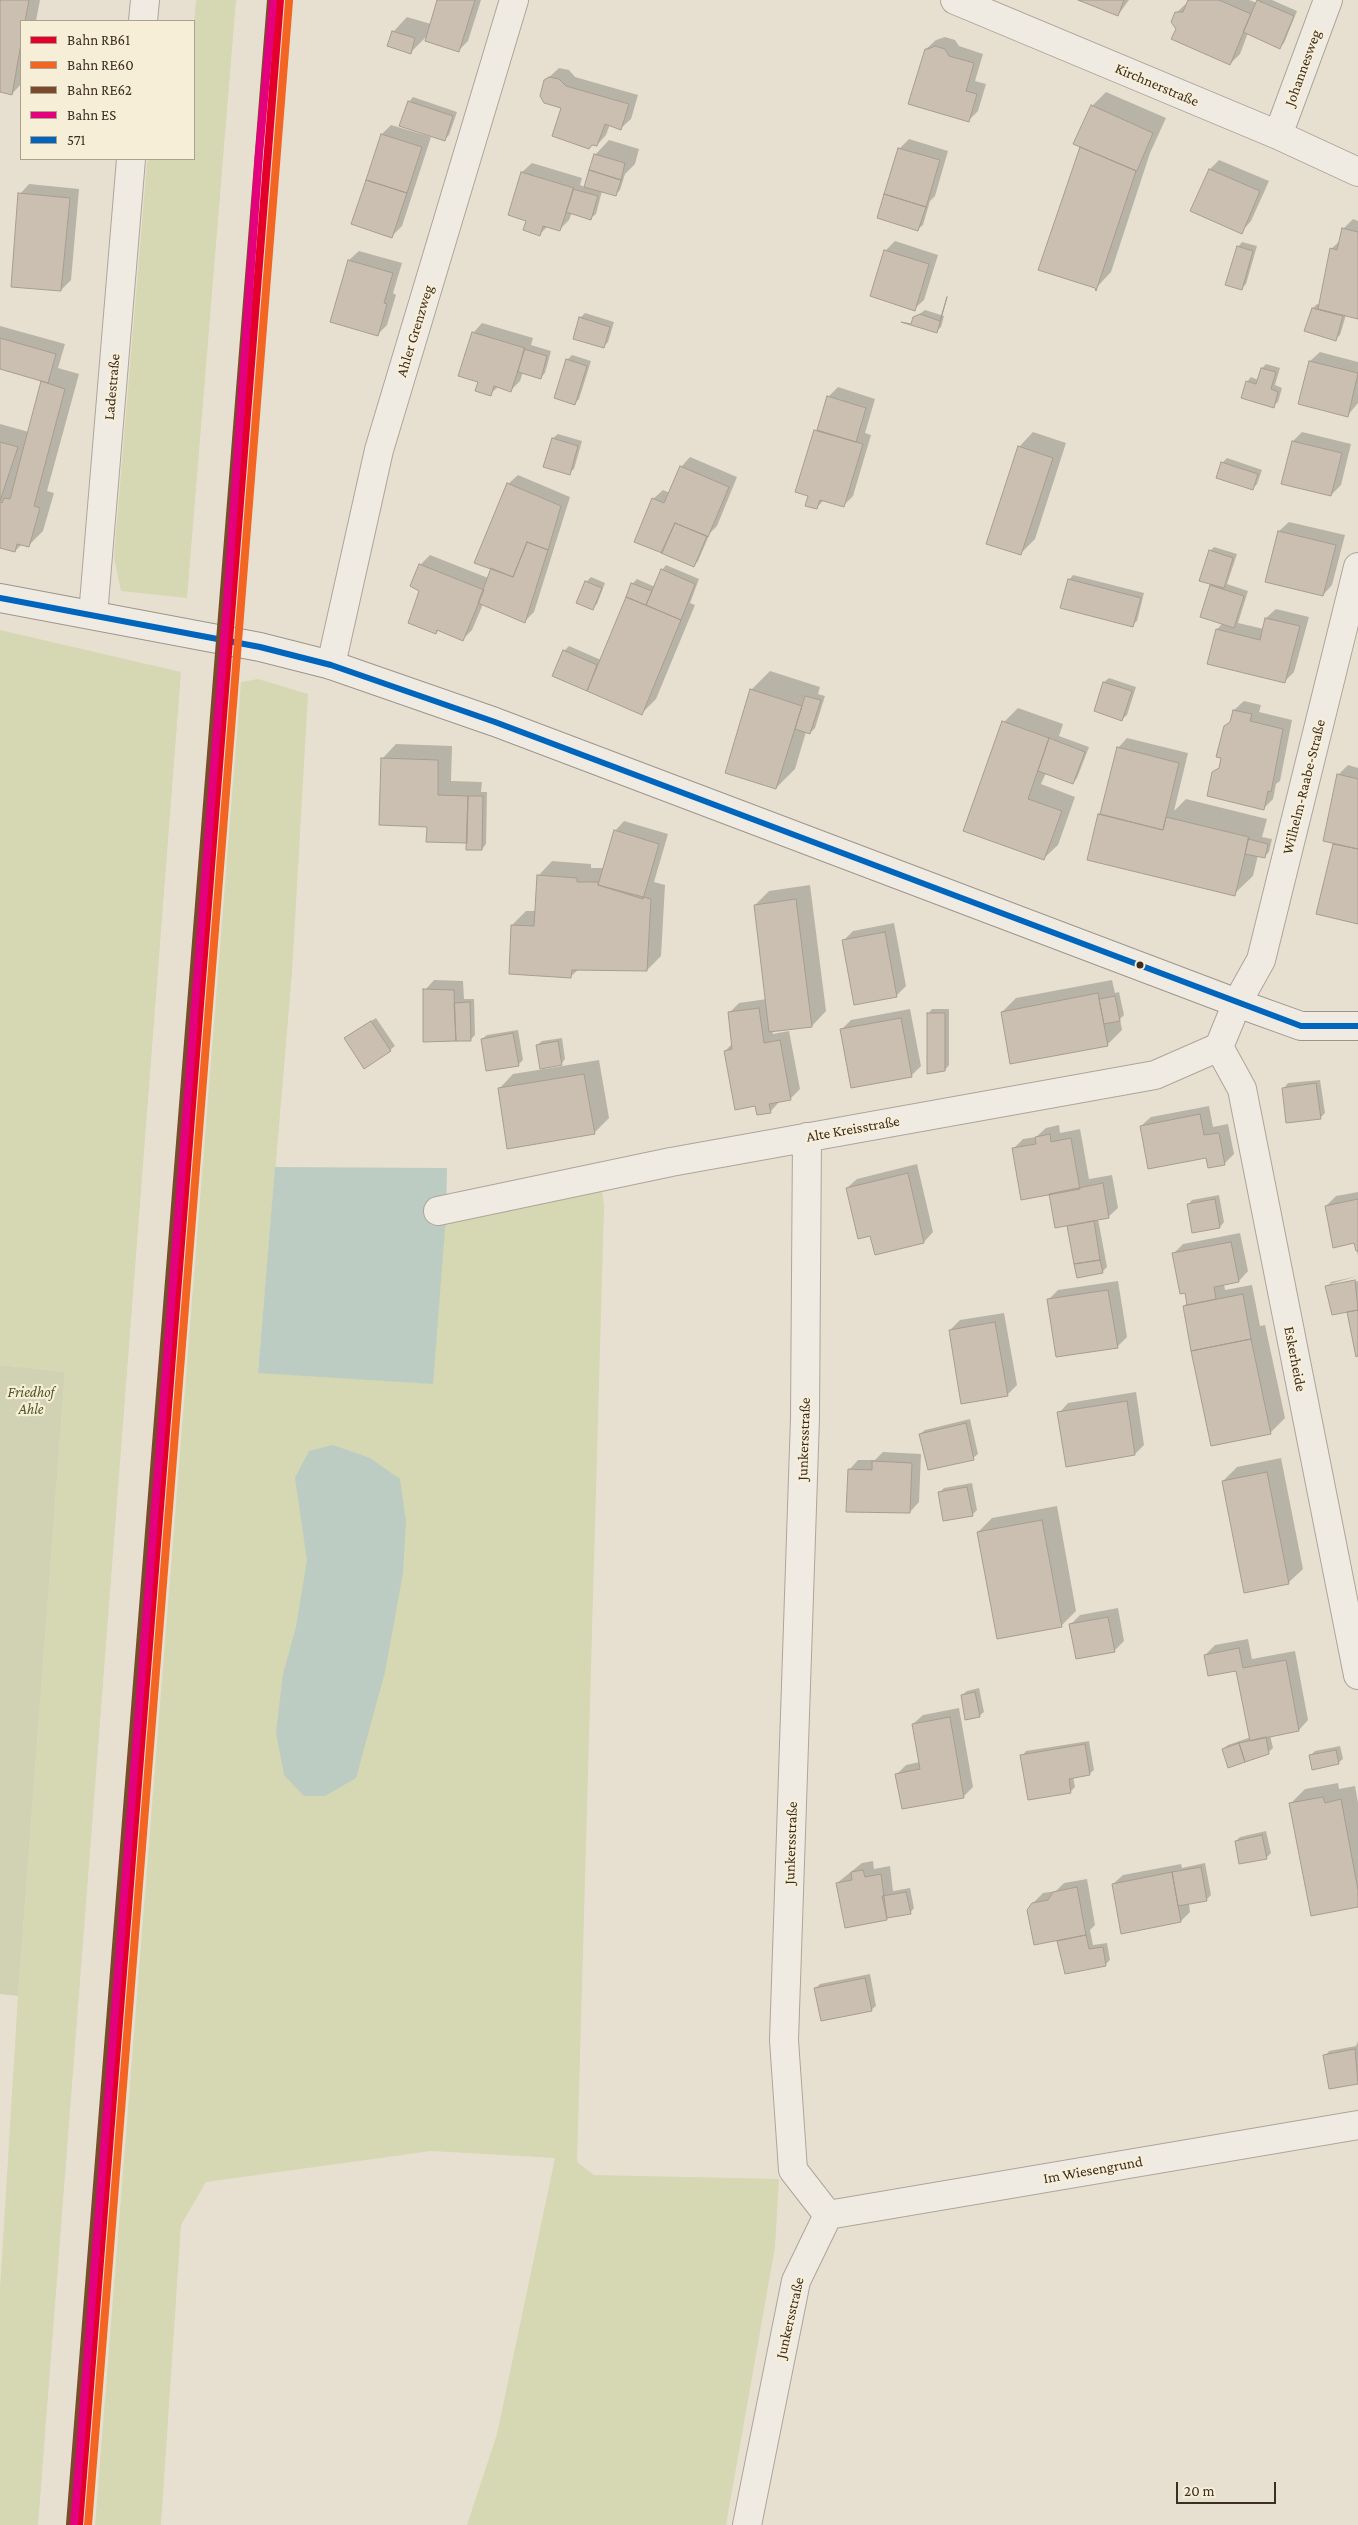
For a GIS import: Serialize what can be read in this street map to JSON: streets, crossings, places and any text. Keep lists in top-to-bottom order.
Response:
{
  "streets": {
    "street": [
      "Johannesweg",
      "Kirchnerstraße",
      "Ahler Grenzweg",
      "Ladestraße",
      "Wilhelm-Raabe-Straße",
      "Alte Kreisstraße",
      "Eskerheide",
      "Junkersstraße",
      "Im Wiesengrund"
    ]
  },
  "crossings": [
    ["Johannesweg", "Kirchnerstraße"],
    ["Alte Kreisstraße", "Eskerheide"],
    ["Alte Kreisstraße", "Junkersstraße"],
    ["Junkersstraße", "Im Wiesengrund"]
  ],
  "parks": ["Friedhof Ahle"],
  "lines": [
    "rail line RB61",
    "rail line RE62",
    "rail line RE60",
    "rail line ES",
    "transit line 571"
  ],
  "legend": [
    "Bahn RB61",
    "Bahn RE60",
    "Bahn RE62",
    "Bahn ES",
    "571"
  ],
  "scale_bar": "20 m"
}
